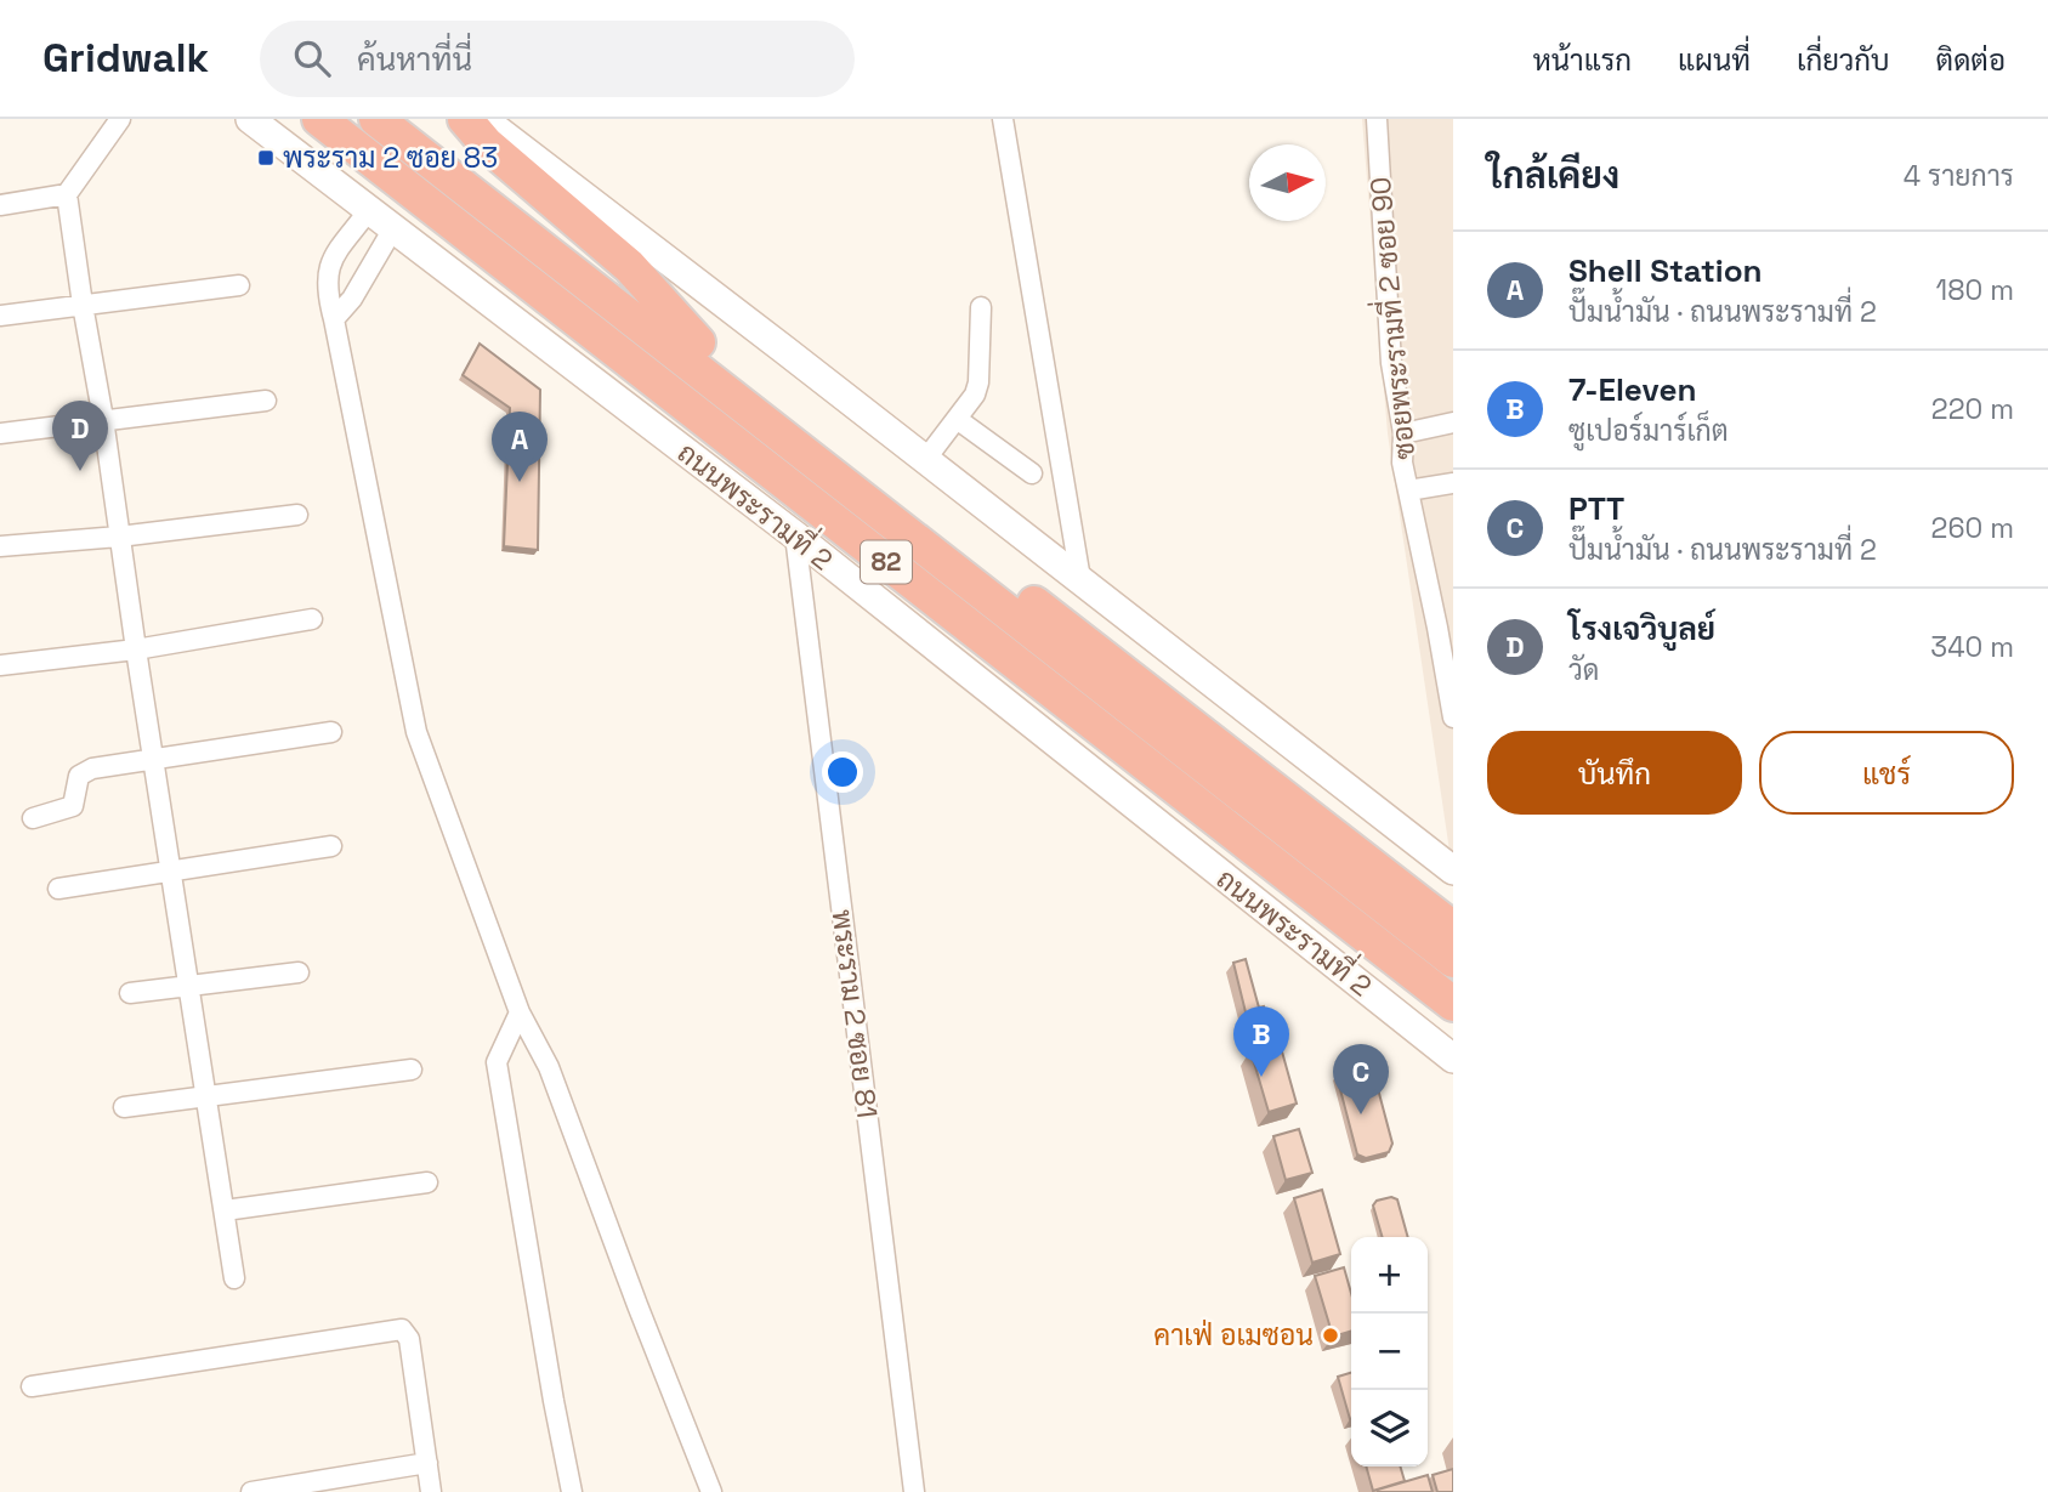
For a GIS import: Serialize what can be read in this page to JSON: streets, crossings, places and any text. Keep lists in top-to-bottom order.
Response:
{
  "streets": {
    "highway": ["ถนนพระรามที่ 2", "82"],
    "street": ["ซอยพระรามที่ 2 ซอย 90", "พระราม 2 ซอย 81"]
  },
  "crossings": [
    ["ถนนพระรามที่ 2", "พระราม 2 ซอย 81"]
  ],
  "places": {
    "transit": ["พระราม 2 ซอย 83"],
    "other": ["คาเฟ่ อเมซอน"]
  },
  "north": "right",
  "page": {
    "header": "Gridwalk",
    "search": "ค้นหาที่นี่",
    "nav": [
      "หน้าแรก",
      "แผนที่",
      "เกี่ยวกับ",
      "ติดต่อ"
    ],
    "heading": ["ใกล้เคียง", "4 รายการ"],
    "list": [
      {
        "mark": "A",
        "name": "Shell Station",
        "note": "ปั๊มน้ำมัน · ถนนพระรามที่ 2",
        "value": "180 m"
      },
      {
        "mark": "B",
        "name": "7-Eleven",
        "note": "ซูเปอร์มาร์เก็ต",
        "value": "220 m"
      },
      {
        "mark": "C",
        "name": "PTT",
        "note": "ปั๊มน้ำมัน · ถนนพระรามที่ 2",
        "value": "260 m"
      },
      {
        "mark": "D",
        "name": "โรงเจวิบูลย์",
        "note": "วัด",
        "value": "340 m"
      }
    ],
    "pins": [
      "D",
      "A",
      "B",
      "C"
    ],
    "buttons": ["บันทึก", "แชร์"],
    "map_buttons": ["+", "−"]
  }
}
